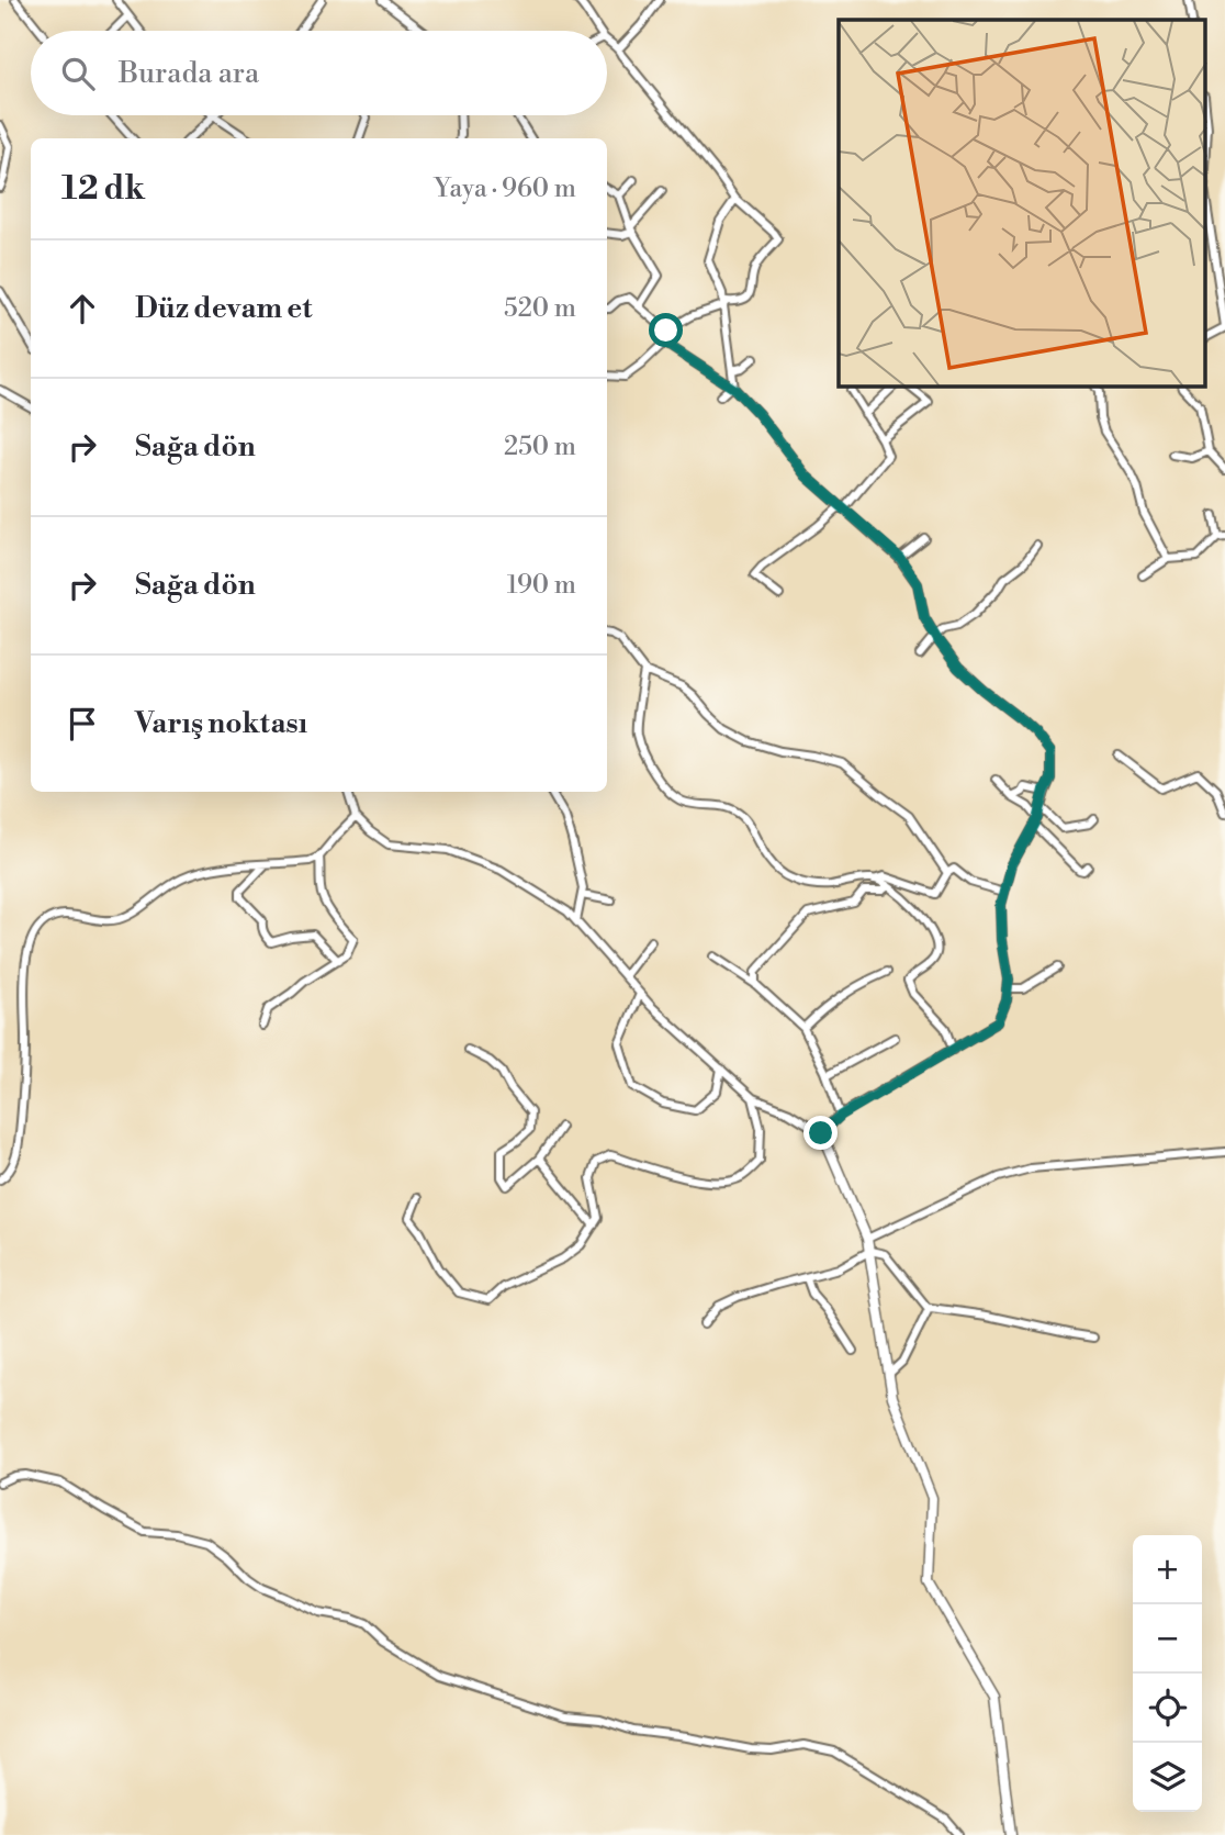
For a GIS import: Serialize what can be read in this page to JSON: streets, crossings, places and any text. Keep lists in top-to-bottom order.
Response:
{
  "page": {
    "search": "Burada ara",
    "heading": ["12 dk", "Yaya · 960 m"],
    "list": [
      ["Düz devam et", "520 m"],
      ["Sağa dön", "250 m"],
      ["Sağa dön", "190 m"],
      "Varış noktası"
    ],
    "map_buttons": ["+", "−"]
  }
}
